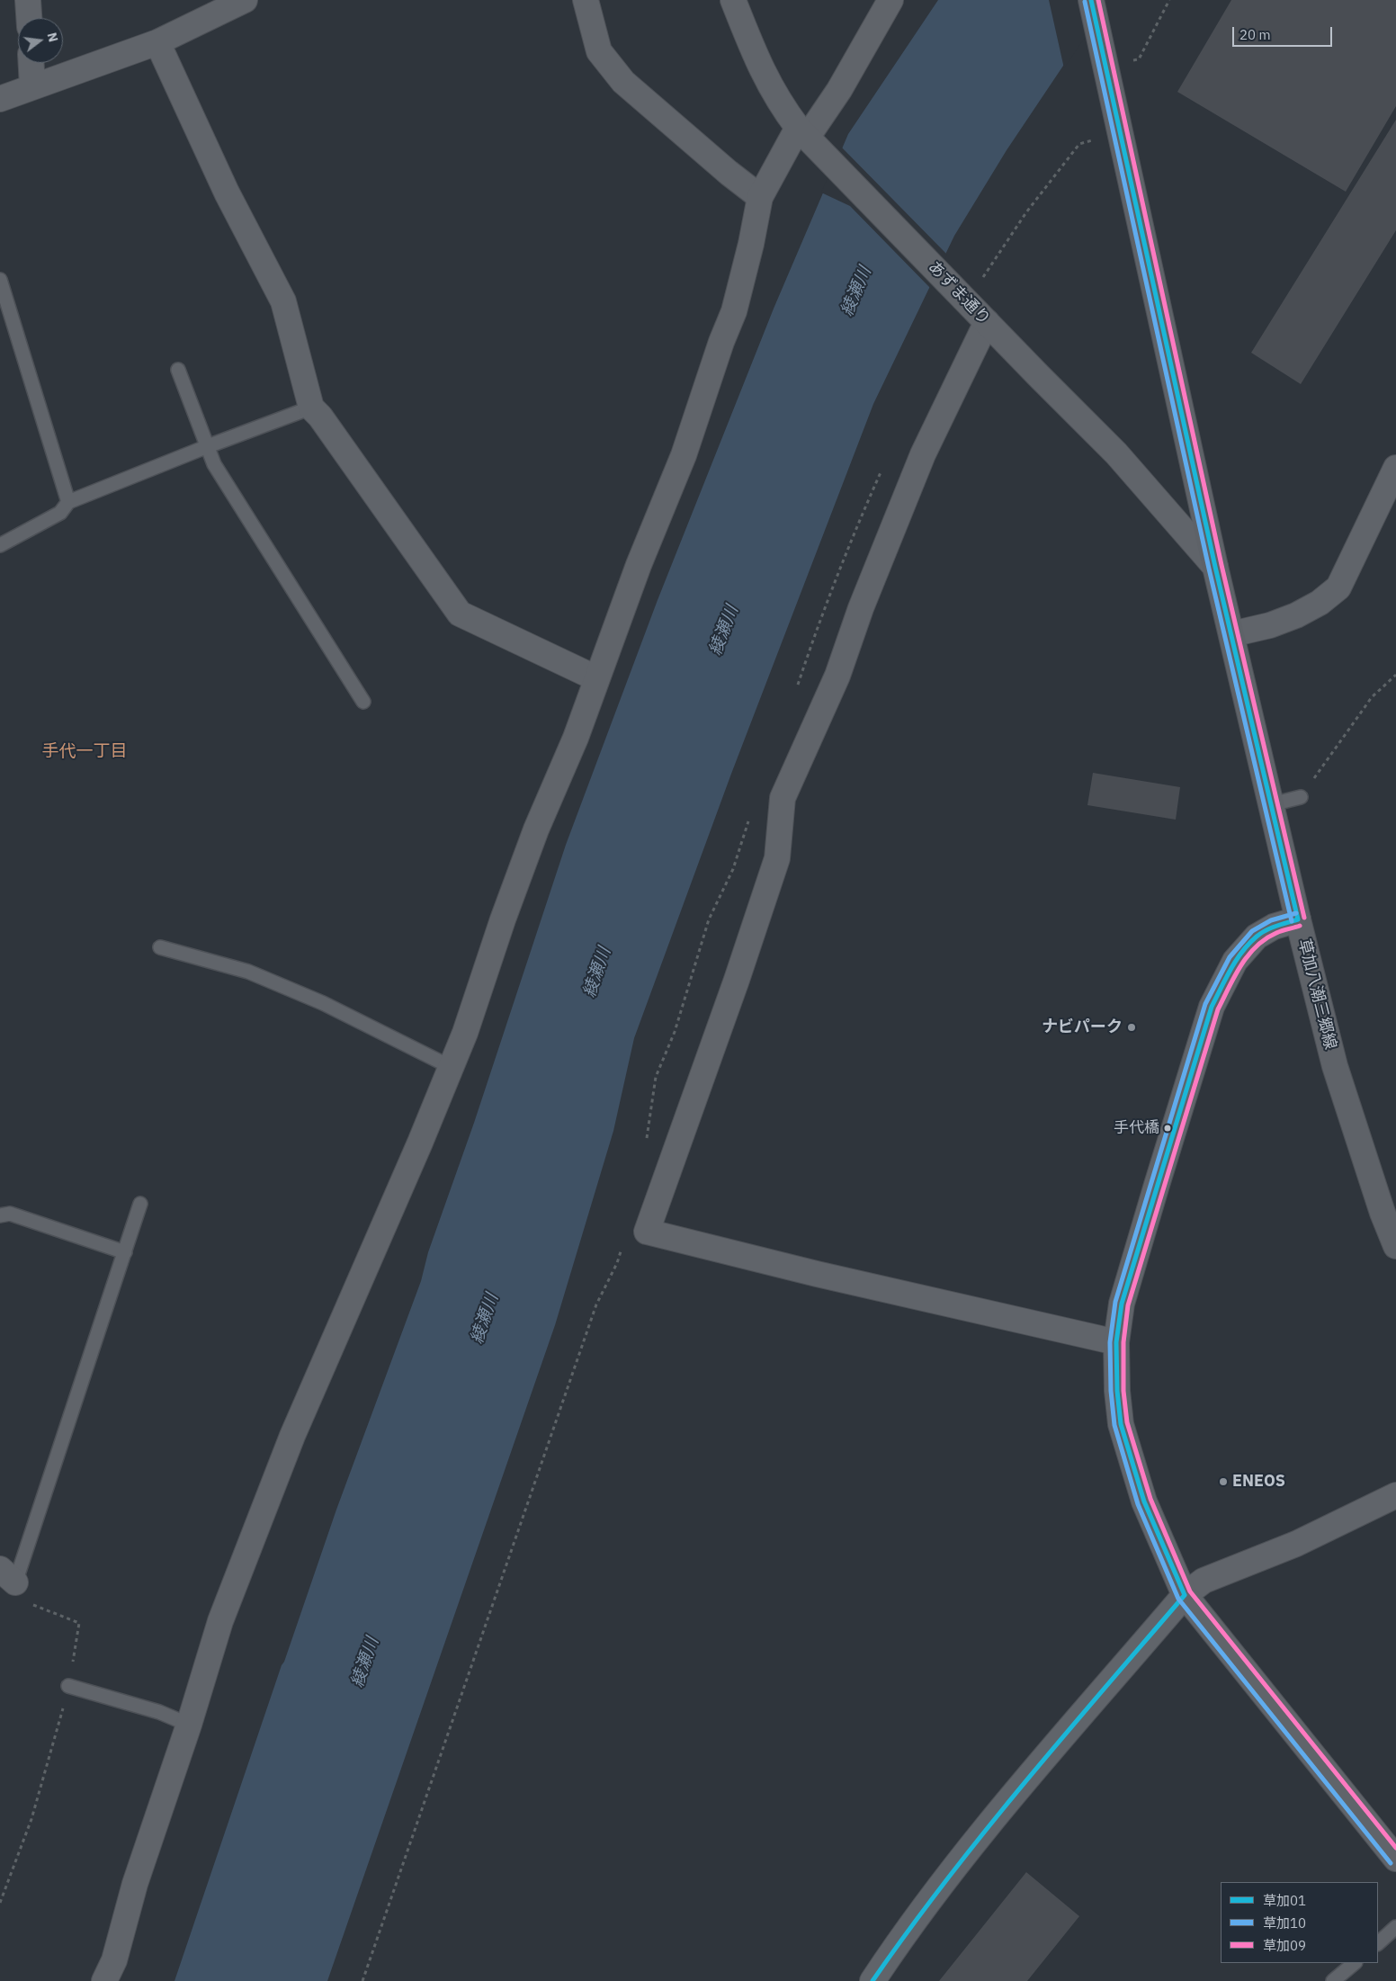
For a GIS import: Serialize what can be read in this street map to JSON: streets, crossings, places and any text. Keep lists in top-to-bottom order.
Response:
{
  "streets": {
    "main road": ["草加八潮三郷線"],
    "street": ["あずま通り"]
  },
  "crossings": [
    ["あずま通り", "草加八潮三郷線"]
  ],
  "districts": ["手代一丁目"],
  "water": ["綾瀬川"],
  "places": ["ナビパーク", "手代橋", "ENEOS"],
  "lines": ["transit line 草加01", "transit line 草加09", "transit line 草加10"],
  "legend": ["草加01", "草加10", "草加09"],
  "scale_bar": "20 m",
  "north": "right"
}
